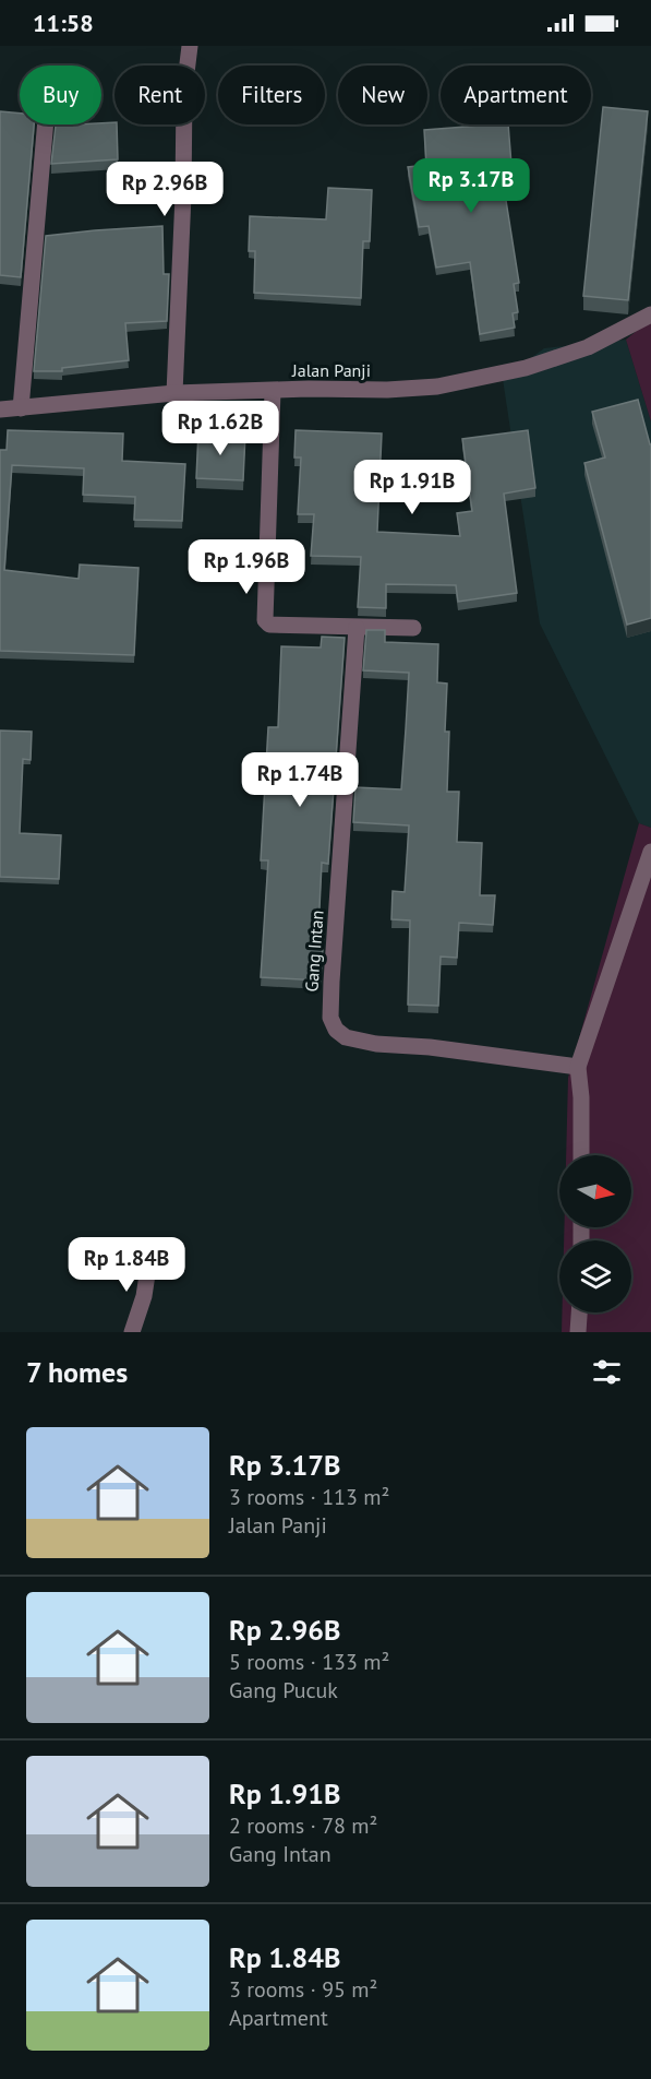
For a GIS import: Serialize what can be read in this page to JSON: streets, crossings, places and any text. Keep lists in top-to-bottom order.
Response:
{
  "streets": {
    "street": ["Jalan Panji", "Gang Intan"]
  },
  "north": "right",
  "page": {
    "status": "11:58",
    "chip": [
      "Buy",
      "Rent",
      "Filters",
      "New",
      "Apartment"
    ],
    "price": [
      "Rp 3.17B",
      "Rp 2.96B",
      "Rp 1.62B",
      "Rp 1.91B",
      "Rp 1.96B",
      "Rp 1.74B",
      "Rp 1.84B"
    ],
    "heading": "7 homes",
    "list": [
      {
        "name": "Rp 3.17B",
        "note": "3 rooms · 113 m² · Jalan Panji"
      },
      {
        "name": "Rp 2.96B",
        "note": "5 rooms · 133 m² · Gang Pucuk"
      },
      {
        "name": "Rp 1.91B",
        "note": "2 rooms · 78 m² · Gang Intan"
      },
      {
        "name": "Rp 1.84B",
        "note": "3 rooms · 95 m² · Apartment"
      }
    ]
  }
}
